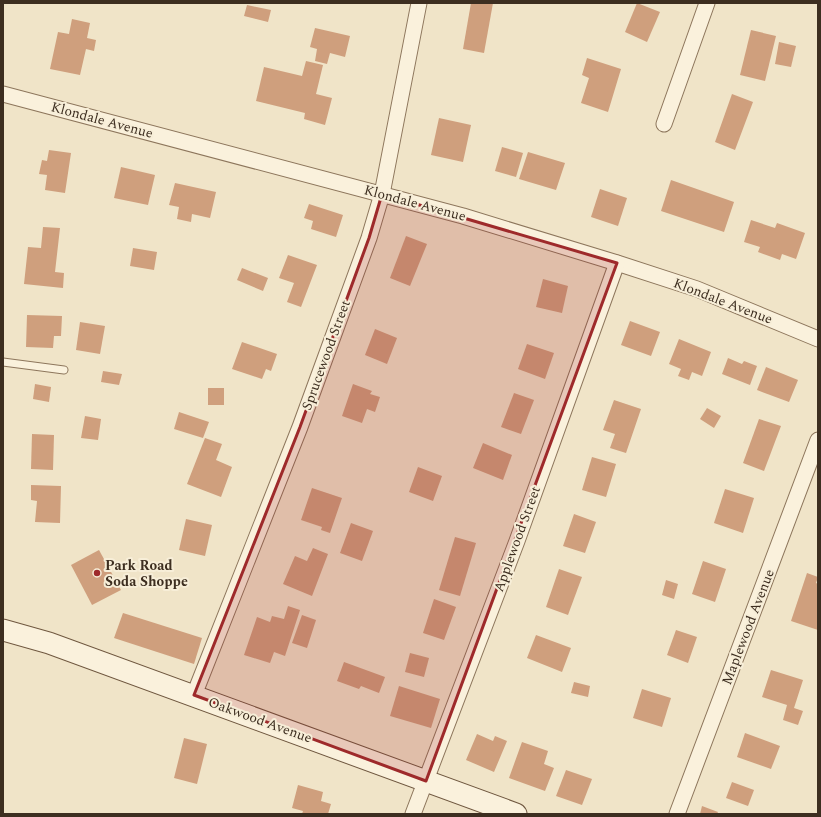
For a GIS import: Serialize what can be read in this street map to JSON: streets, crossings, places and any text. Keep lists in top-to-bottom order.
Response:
{
  "streets": {
    "street": [
      "Klondale Avenue",
      "Sprucewood Street",
      "Applewood Street",
      "Maplewood Avenue",
      "Oakwood Avenue"
    ]
  },
  "crossings": [
    ["Klondale Avenue", "Sprucewood Street"],
    ["Klondale Avenue", "Applewood Street"],
    ["Sprucewood Street", "Oakwood Avenue"],
    ["Applewood Street", "Oakwood Avenue"]
  ],
  "places": ["Park Road Soda Shoppe"]
}
